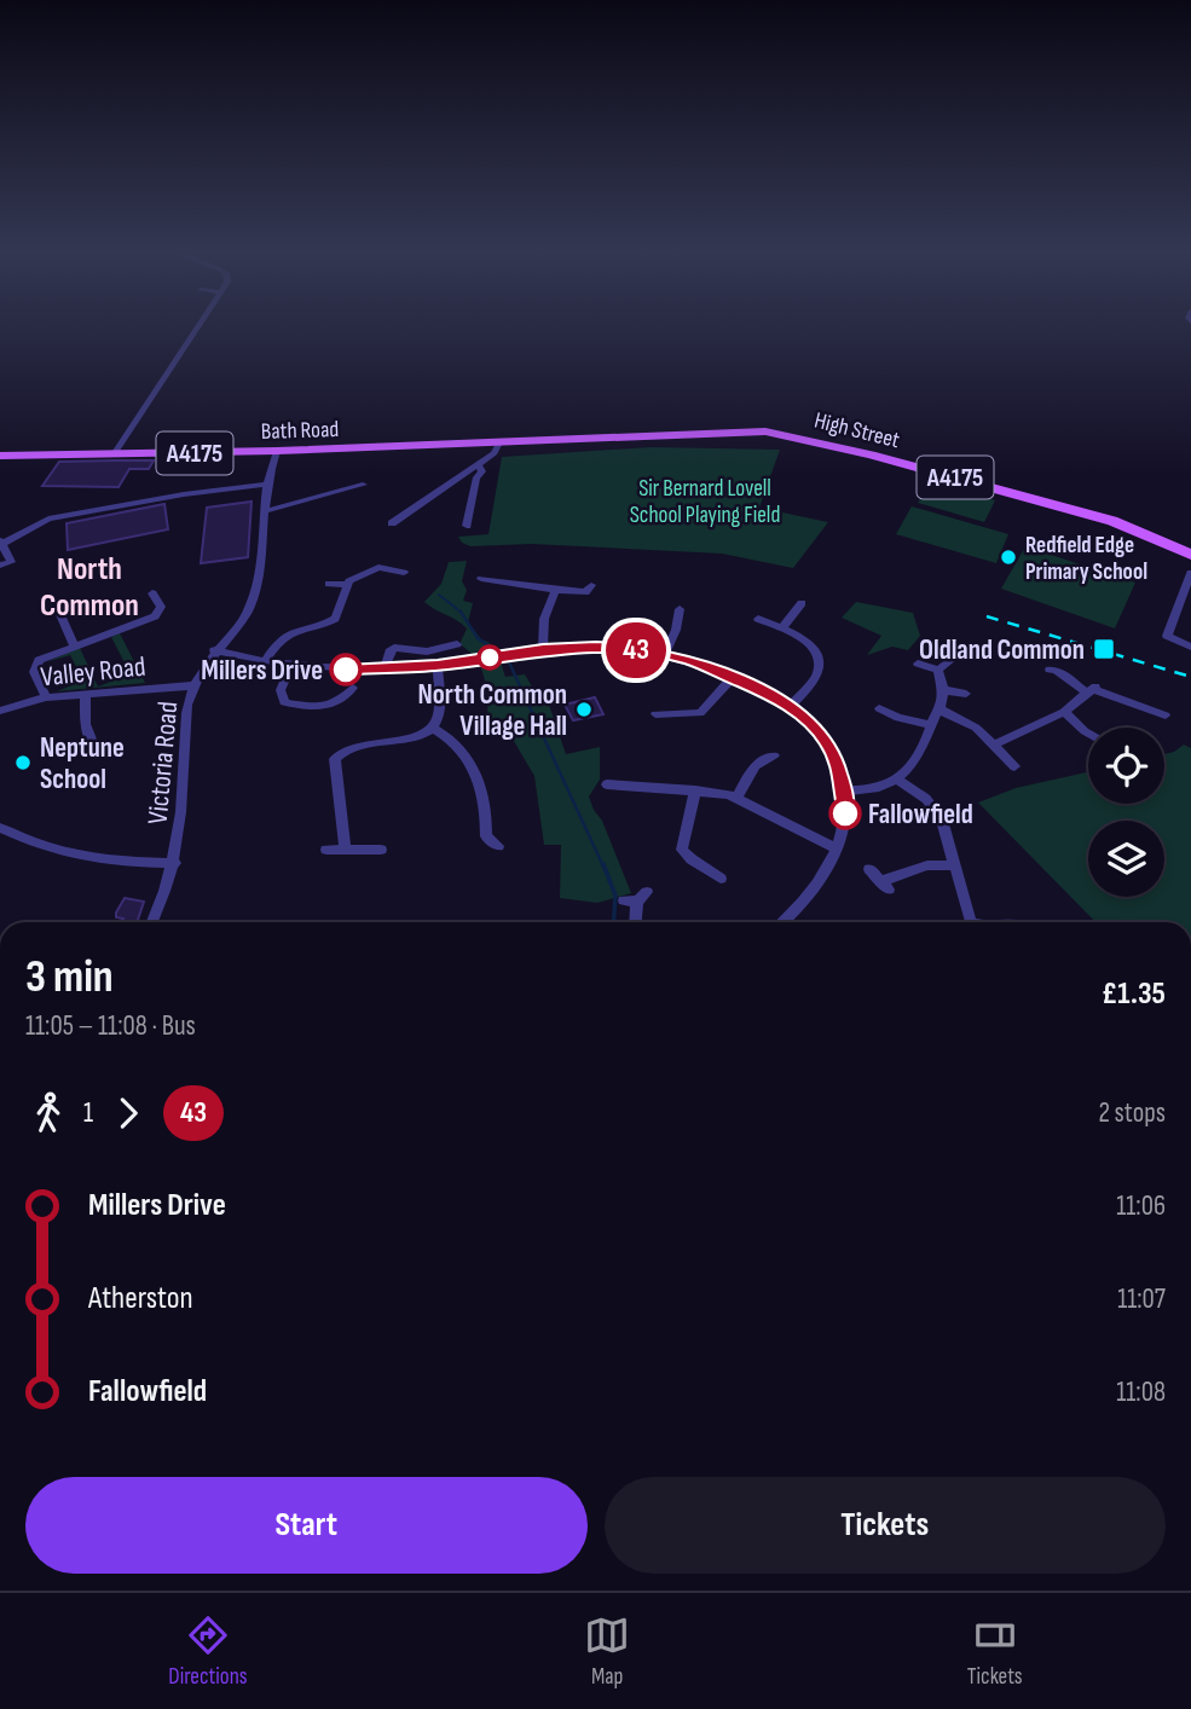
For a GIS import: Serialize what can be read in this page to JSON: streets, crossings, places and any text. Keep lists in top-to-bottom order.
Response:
{
  "streets": {
    "main road": ["Bath Road", "High Street", "A4175"],
    "street": ["Valley Road", "Victoria Road"]
  },
  "crossings": [
    ["Bath Road", "High Street"],
    ["Bath Road", "Victoria Road"],
    ["Valley Road", "Victoria Road"]
  ],
  "districts": ["North Common"],
  "parks": ["Sir Bernard Lovell School Playing Field"],
  "places": {
    "other": [
      "Redfield Edge Primary School",
      "Millers Drive",
      "North Common Village Hall",
      "Neptune School",
      "Fallowfield"
    ],
    "transit": ["Oldland Common"]
  },
  "lines": ["bus line 43"],
  "page": {
    "on_map": "43",
    "heading": ["3 min", "11:05 – 11:08 · Bus", "£1.35"],
    "legs": ["1", "43", "2 stops"],
    "list": [
      {
        "name": "Millers Drive",
        "value": "11:06"
      },
      {
        "name": "Atherston",
        "value": "11:07"
      },
      {
        "name": "Fallowfield",
        "value": "11:08"
      }
    ],
    "buttons": ["Start", "Tickets"],
    "tabs": ["Directions", "Map", "Tickets"]
  }
}
